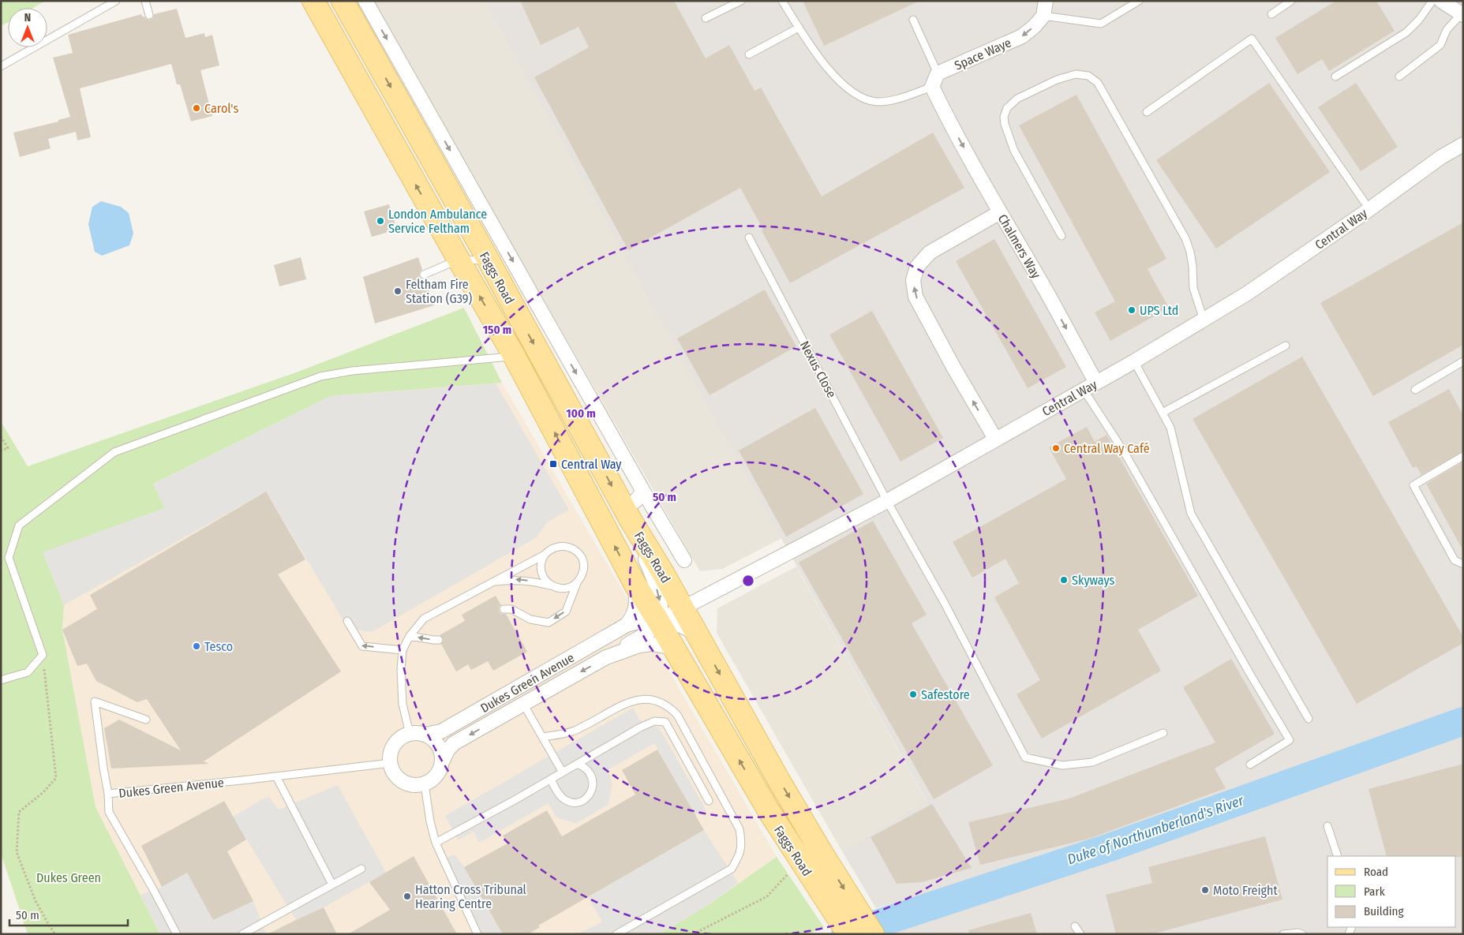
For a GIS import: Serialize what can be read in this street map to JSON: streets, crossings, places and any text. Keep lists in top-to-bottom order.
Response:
{
  "streets": {
    "main road": ["Faggs Road"],
    "street": [
      "Space Waye",
      "Central Way",
      "Chalmers Way",
      "Dukes Green Avenue"
    ],
    "lane": ["Nexus Close"]
  },
  "crossings": [
    ["Space Waye", "Chalmers Way"],
    ["Central Way", "Chalmers Way"],
    ["Central Way", "Faggs Road"],
    ["Central Way", "Nexus Close"],
    ["Central Way", "Dukes Green Avenue"],
    ["Faggs Road", "Dukes Green Avenue"]
  ],
  "one_way": ["Space Waye", "Chalmers Way"],
  "water": ["Duke of Northumberland's River"],
  "parks": ["Dukes Green"],
  "places": {
    "other": [
      "Carol's",
      "London Ambulance Service Feltham",
      "Feltham Fire Station (G39)",
      "UPS Ltd",
      "Central Way Café",
      "Skyways",
      "Tesco",
      "Safestore",
      "Moto Freight",
      "Hatton Cross Tribunal Hearing Centre"
    ],
    "transit": ["Central Way"]
  },
  "legend": ["Road", "Park", "Building"],
  "scale_bar": "50 m",
  "north": "top",
  "rings": ["150 m", "100 m", "50 m"]
}
